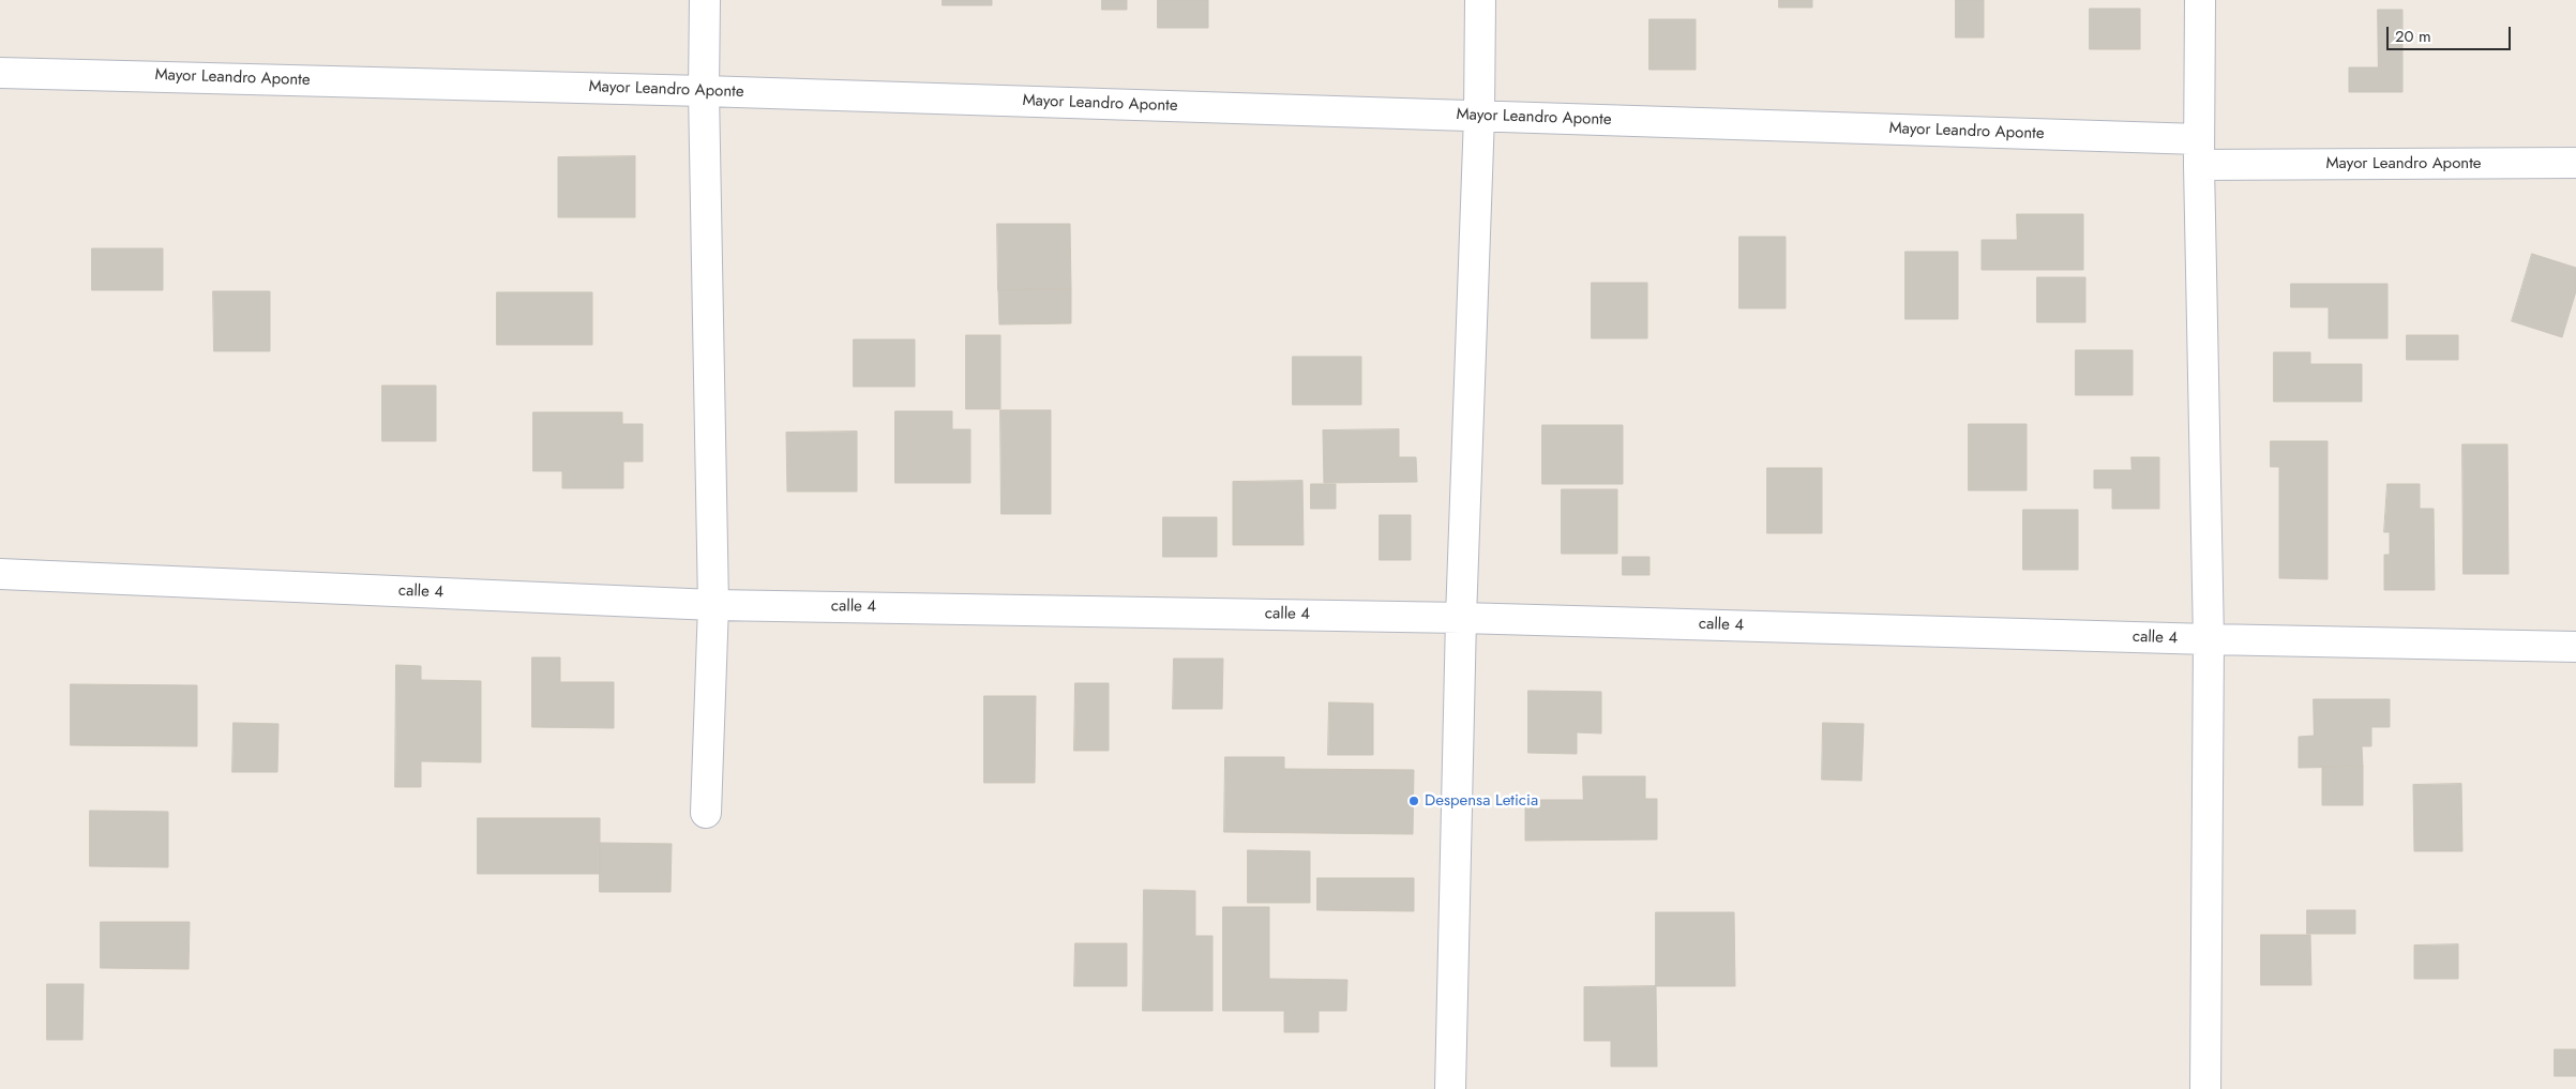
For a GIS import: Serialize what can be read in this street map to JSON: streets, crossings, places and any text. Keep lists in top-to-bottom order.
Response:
{
  "streets": {
    "street": ["Mayor Leandro Aponte", "calle 4"]
  },
  "places": ["Despensa Leticia"],
  "scale_bar": "20 m"
}
